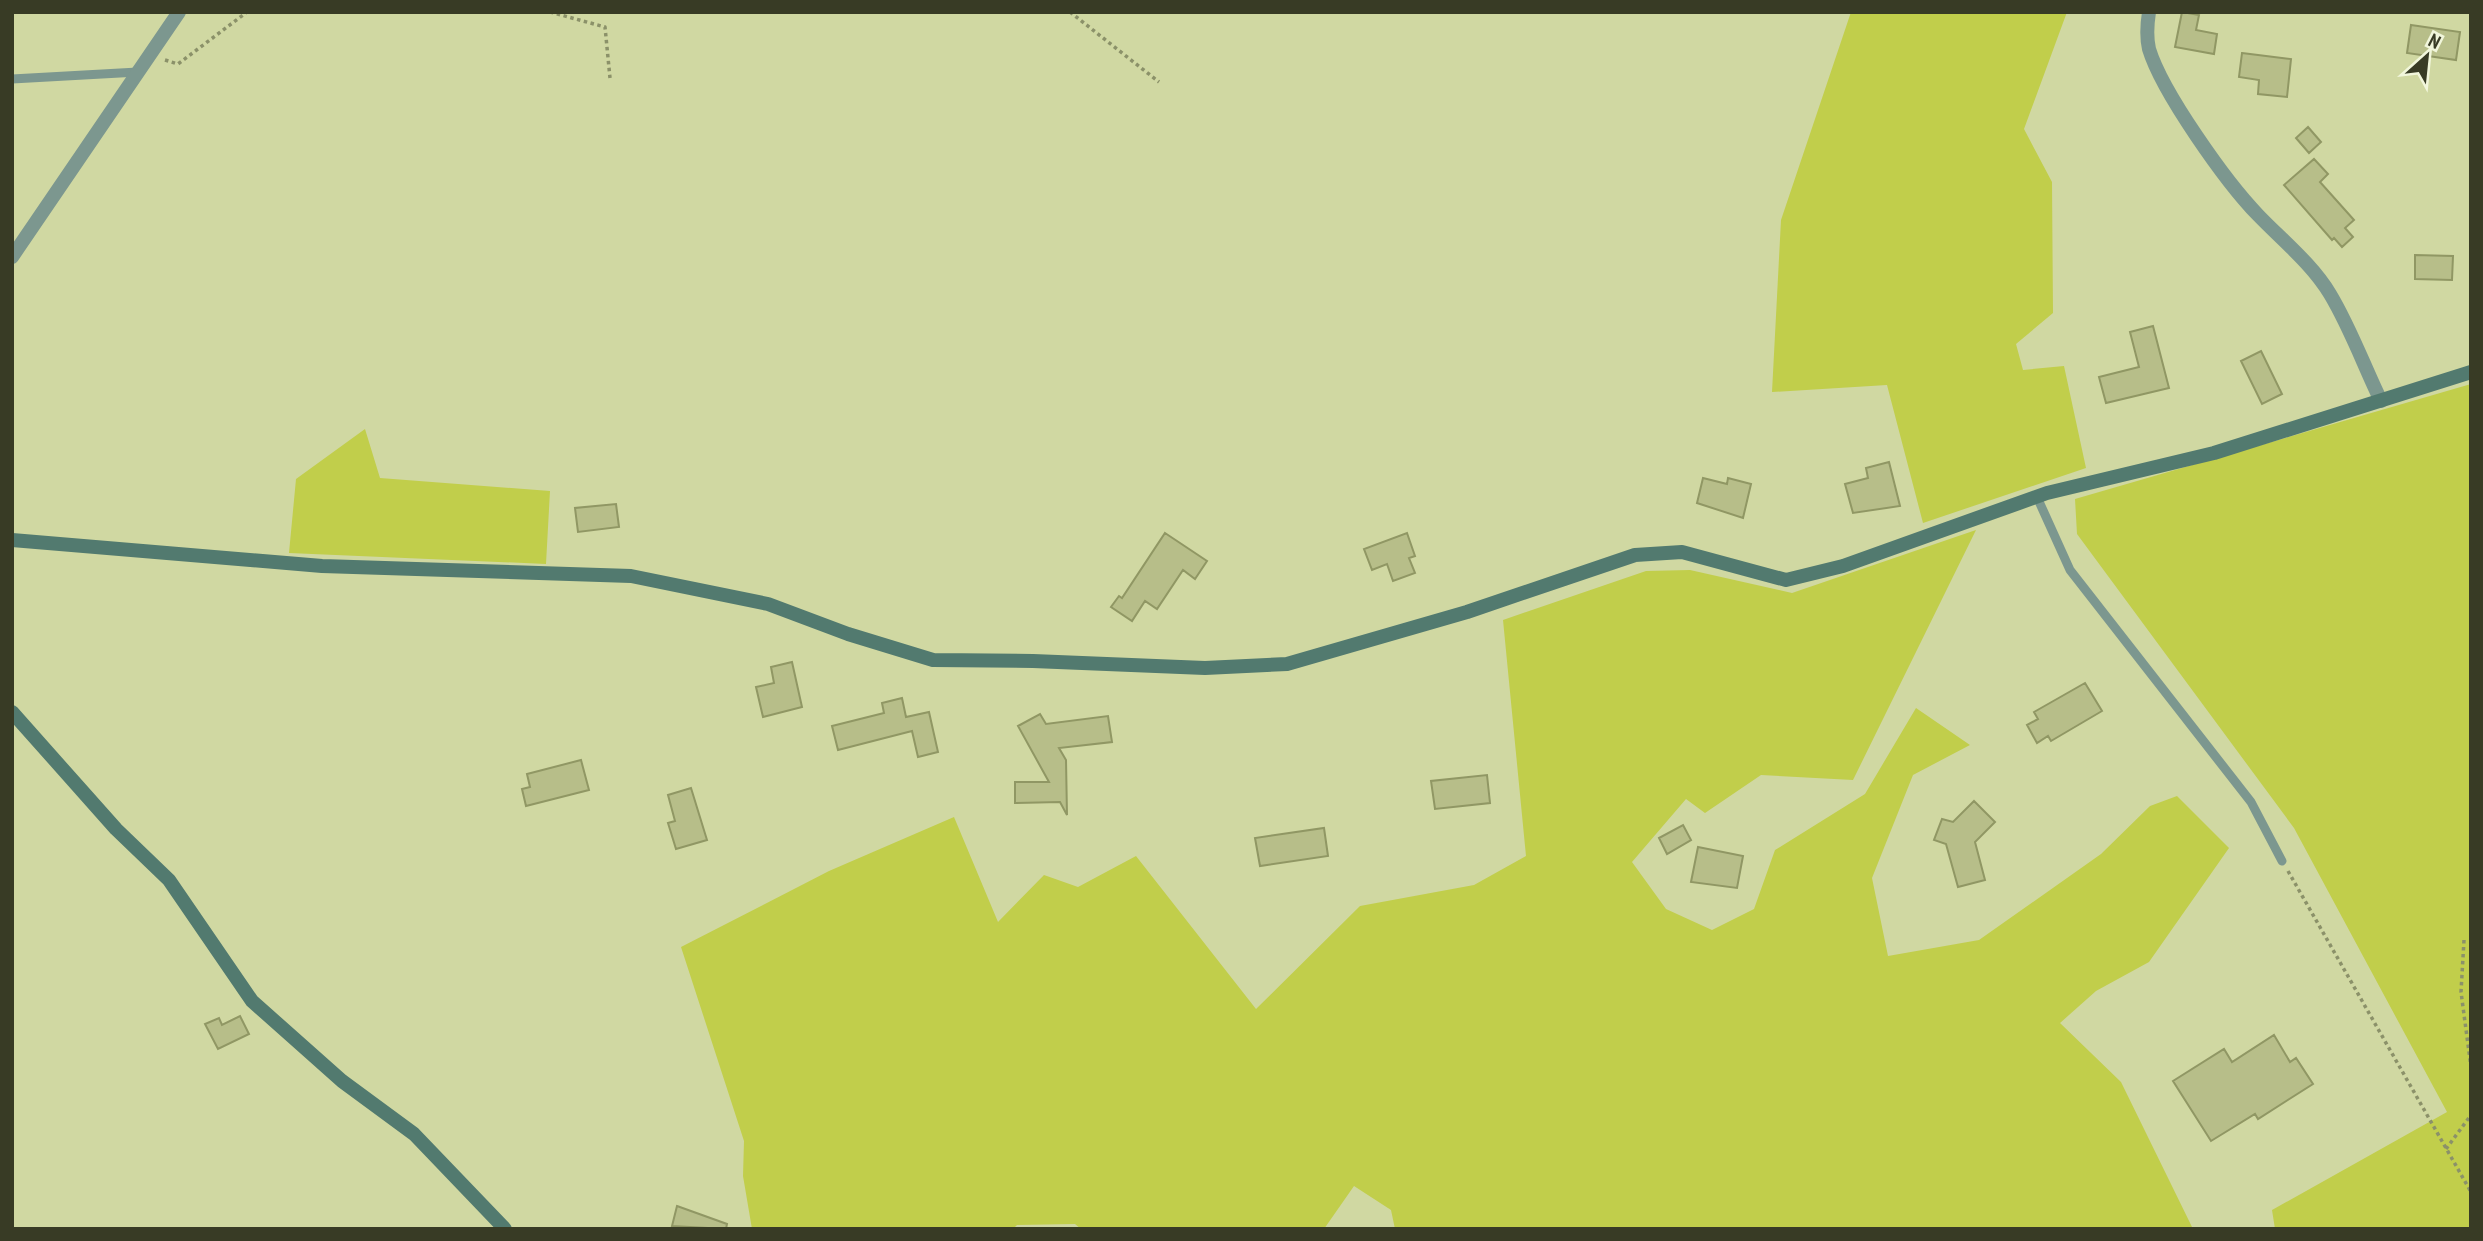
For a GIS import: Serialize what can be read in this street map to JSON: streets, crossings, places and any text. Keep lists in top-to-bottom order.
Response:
{
  "north": "top right"
}
